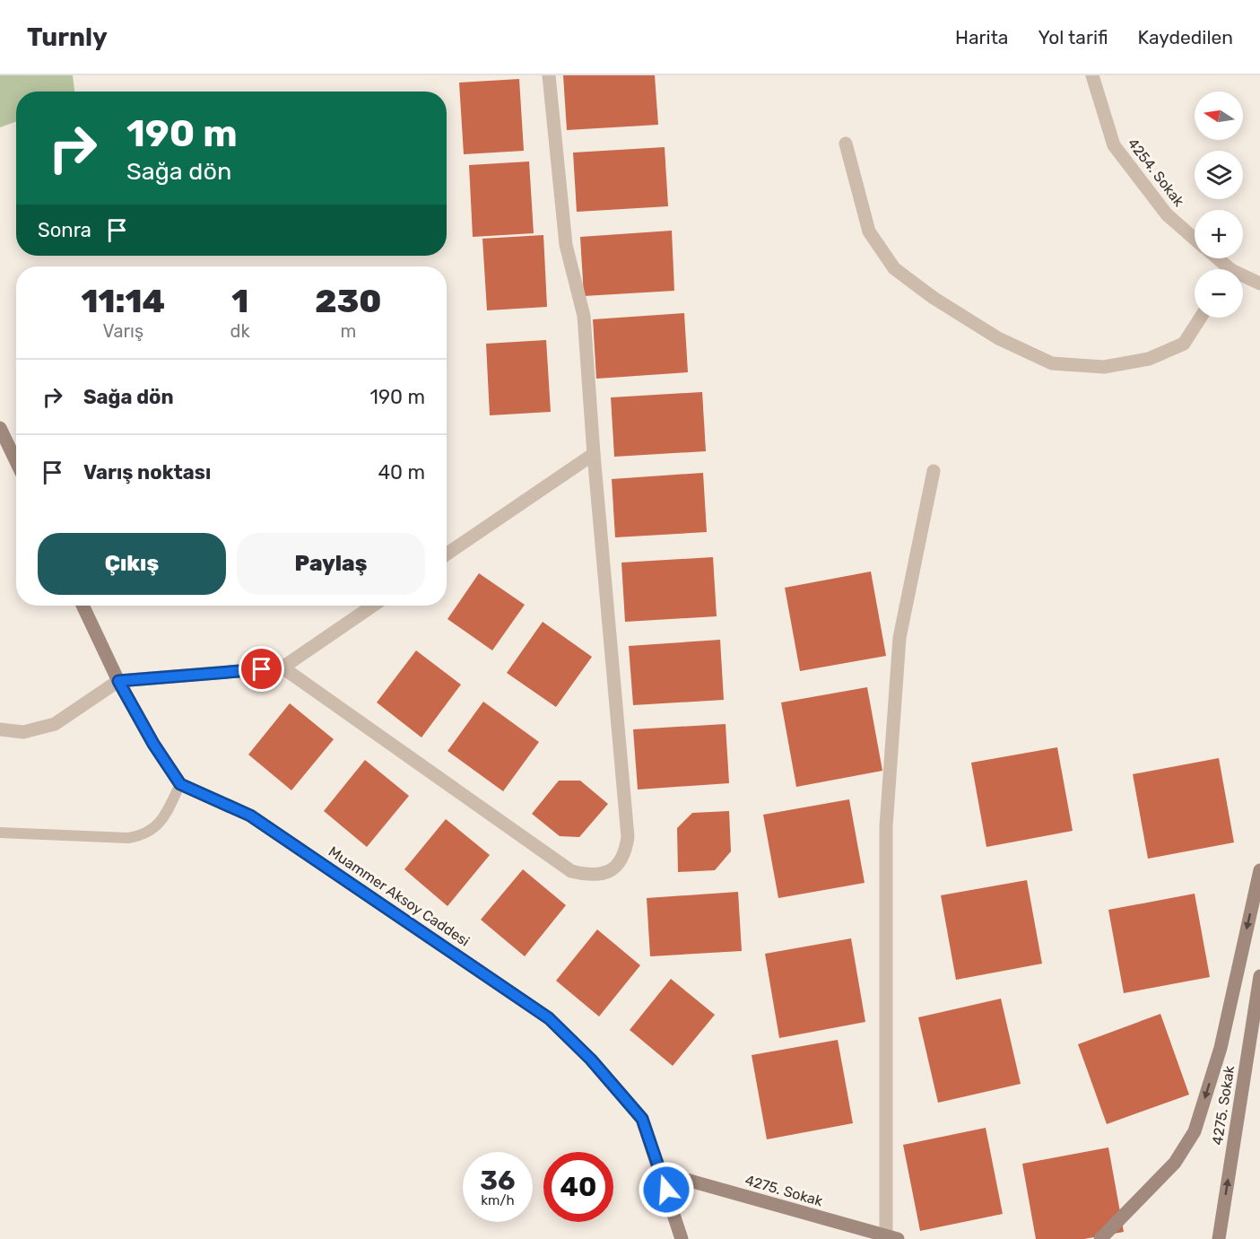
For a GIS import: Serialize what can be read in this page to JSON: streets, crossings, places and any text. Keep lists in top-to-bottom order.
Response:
{
  "streets": {
    "street": ["4254. Sokak", "Muammer Aksoy Caddesi", "4275. Sokak"]
  },
  "crossings": [
    ["Muammer Aksoy Caddesi", "4275. Sokak"]
  ],
  "north": "left",
  "page": {
    "header": "Turnly",
    "nav": ["Harita", "Yol tarifi", "Kaydedilen"],
    "map_buttons": ["+", "−"],
    "turn": ["190 m", "Sağa dön"],
    "then": "Sonra",
    "eta": [
      "11:14",
      "Varış",
      "1",
      "dk",
      "230",
      "m"
    ],
    "list": [
      {
        "name": "Sağa dön",
        "value": "190 m"
      },
      {
        "name": "Varış noktası",
        "value": "40 m"
      }
    ],
    "buttons": ["Çıkış", "Paylaş"],
    "speed": "36 km/h",
    "limit": "40"
  }
}
